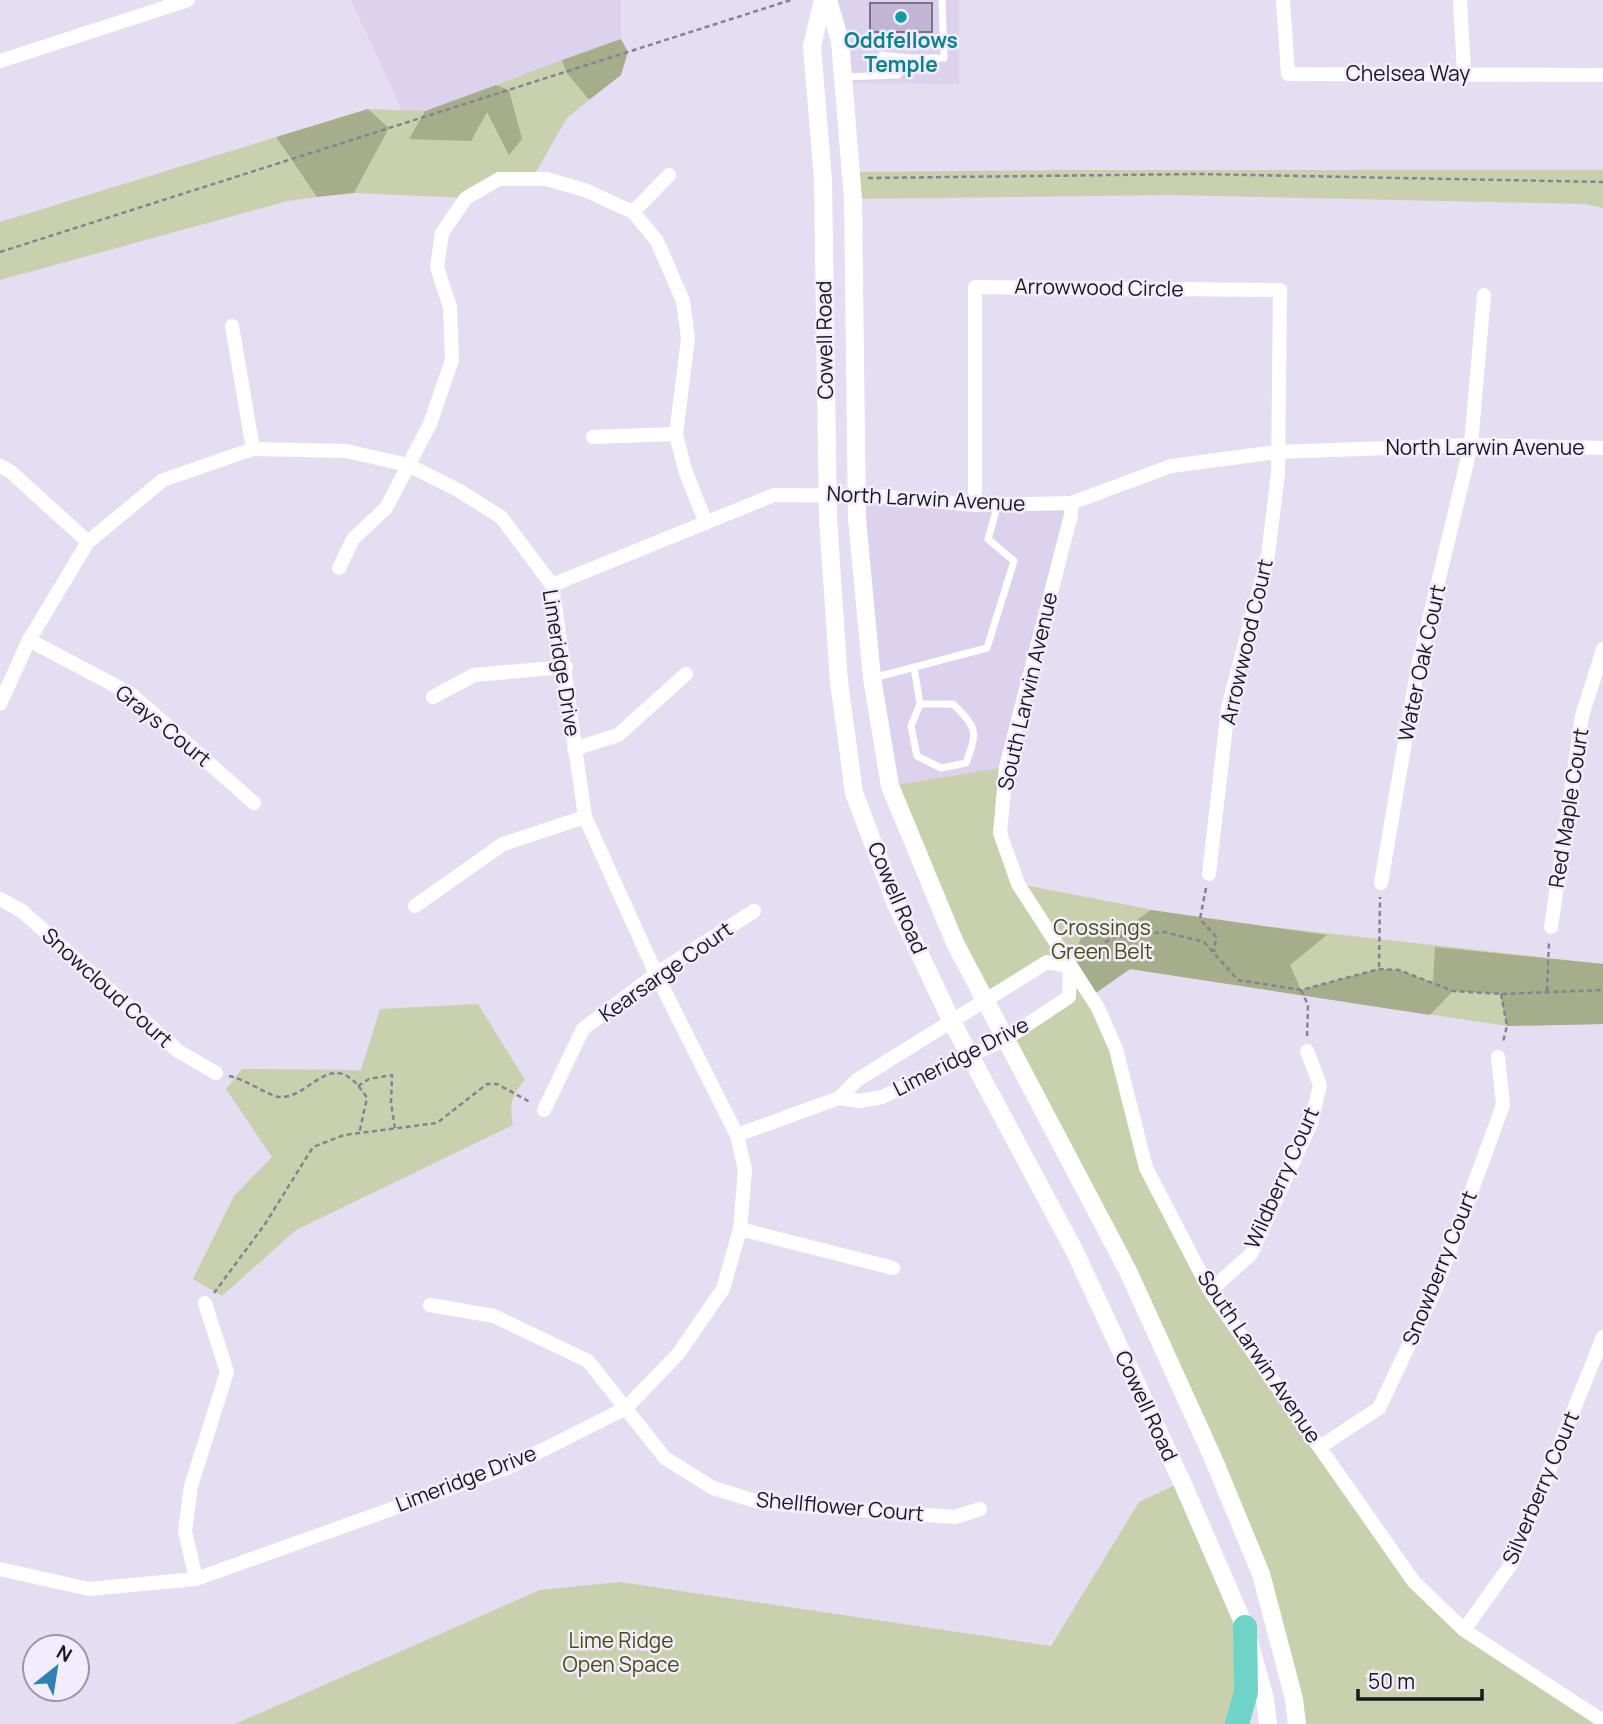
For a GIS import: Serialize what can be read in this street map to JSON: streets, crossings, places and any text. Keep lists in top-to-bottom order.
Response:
{
  "streets": {
    "street": [
      "Chelsea Way",
      "Arrowwood Circle",
      "Cowell Road",
      "North Larwin Avenue",
      "Arrowwood Court",
      "Limeridge Drive",
      "Water Oak Court",
      "South Larwin Avenue",
      "Grays Court",
      "Red Maple Court",
      "Kearsarge Court",
      "Snowcloud Court",
      "Wildberry Court",
      "Snowberry Court",
      "Silverberry Court",
      "Shellflower Court"
    ]
  },
  "crossings": [
    ["Arrowwood Circle", "North Larwin Avenue"],
    ["Arrowwood Circle", "Arrowwood Court"],
    ["Cowell Road", "North Larwin Avenue"],
    ["Cowell Road", "Limeridge Drive"],
    ["North Larwin Avenue", "Arrowwood Court"],
    ["North Larwin Avenue", "Limeridge Drive"],
    ["North Larwin Avenue", "Water Oak Court"],
    ["North Larwin Avenue", "South Larwin Avenue"],
    ["Limeridge Drive", "South Larwin Avenue"],
    ["Limeridge Drive", "Grays Court"],
    ["Limeridge Drive", "Kearsarge Court"],
    ["Limeridge Drive", "Shellflower Court"],
    ["South Larwin Avenue", "Wildberry Court"],
    ["South Larwin Avenue", "Snowberry Court"],
    ["South Larwin Avenue", "Silverberry Court"]
  ],
  "parks": ["Crossings Green Belt", "Lime Ridge Open Space"],
  "places": ["Oddfellows Temple"],
  "scale_bar": "50 m",
  "north": "top right"
}
